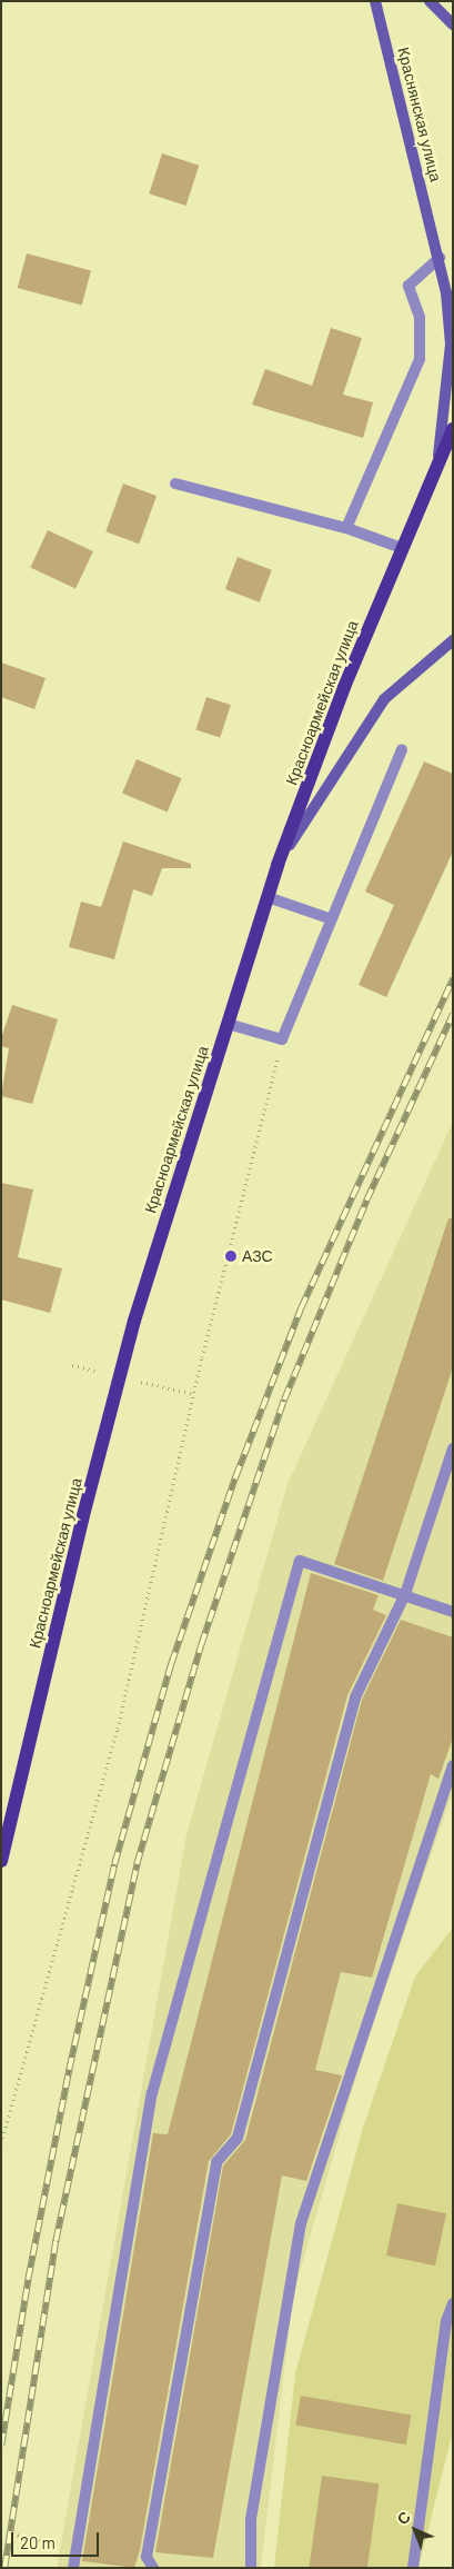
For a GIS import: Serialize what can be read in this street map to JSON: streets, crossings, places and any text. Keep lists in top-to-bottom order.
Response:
{
  "streets": {
    "main road": ["Краснянская улица", "Красноармейская улица"]
  },
  "crossings": [
    ["Краснянская улица", "Красноармейская улица"]
  ],
  "places": ["АЗС"],
  "scale_bar": "20 m",
  "north": "top left"
}
